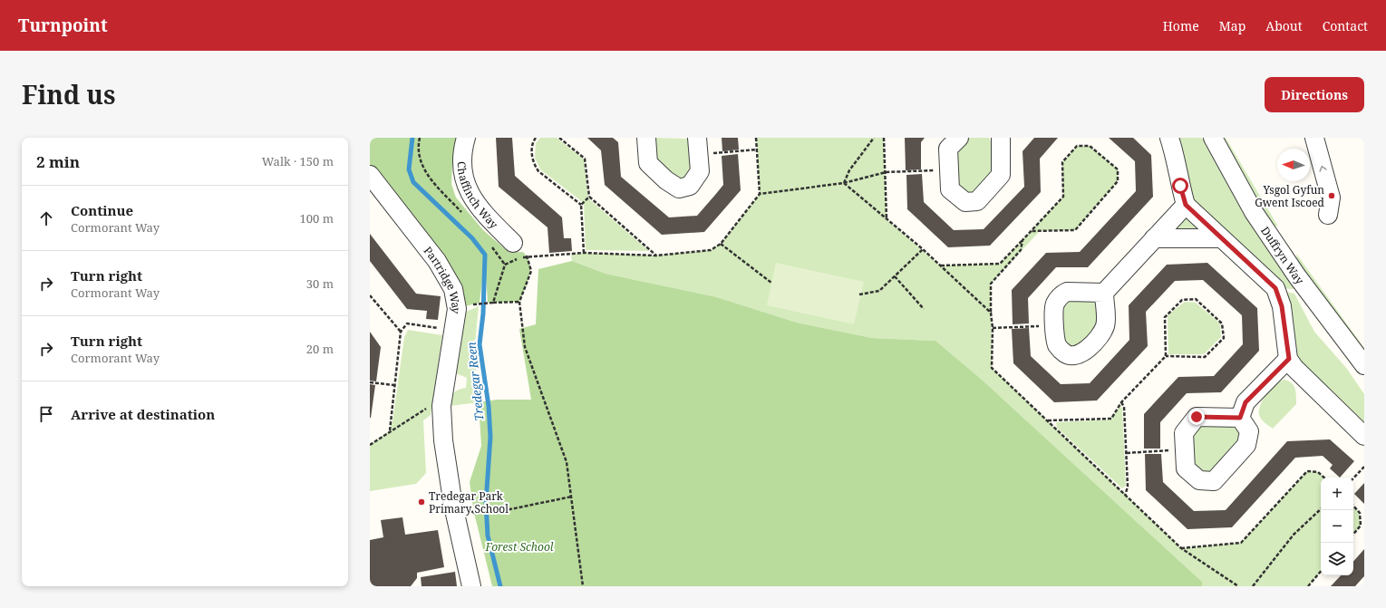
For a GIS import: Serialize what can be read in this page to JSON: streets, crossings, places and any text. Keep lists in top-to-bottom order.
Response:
{
  "streets": {
    "street": ["Chaffinch Way", "Duffryn Way", "Partridge Way"]
  },
  "water": ["Tredegar Reen"],
  "parks": ["Forest School"],
  "places": ["Ysgol Gyfun Gwent Iscoed", "Tredegar Park Primary School"],
  "north": "left",
  "page": {
    "header": "Turnpoint",
    "nav": [
      "Home",
      "Map",
      "About",
      "Contact"
    ],
    "title": "Find us",
    "buttons": "Directions",
    "heading": ["2 min", "Walk · 150 m"],
    "list": [
      ["Continue", "Cormorant Way", "100 m"],
      ["Turn right", "Cormorant Way", "30 m"],
      ["Turn right", "Cormorant Way", "20 m"],
      "Arrive at destination"
    ],
    "map_buttons": ["+", "−"]
  }
}
